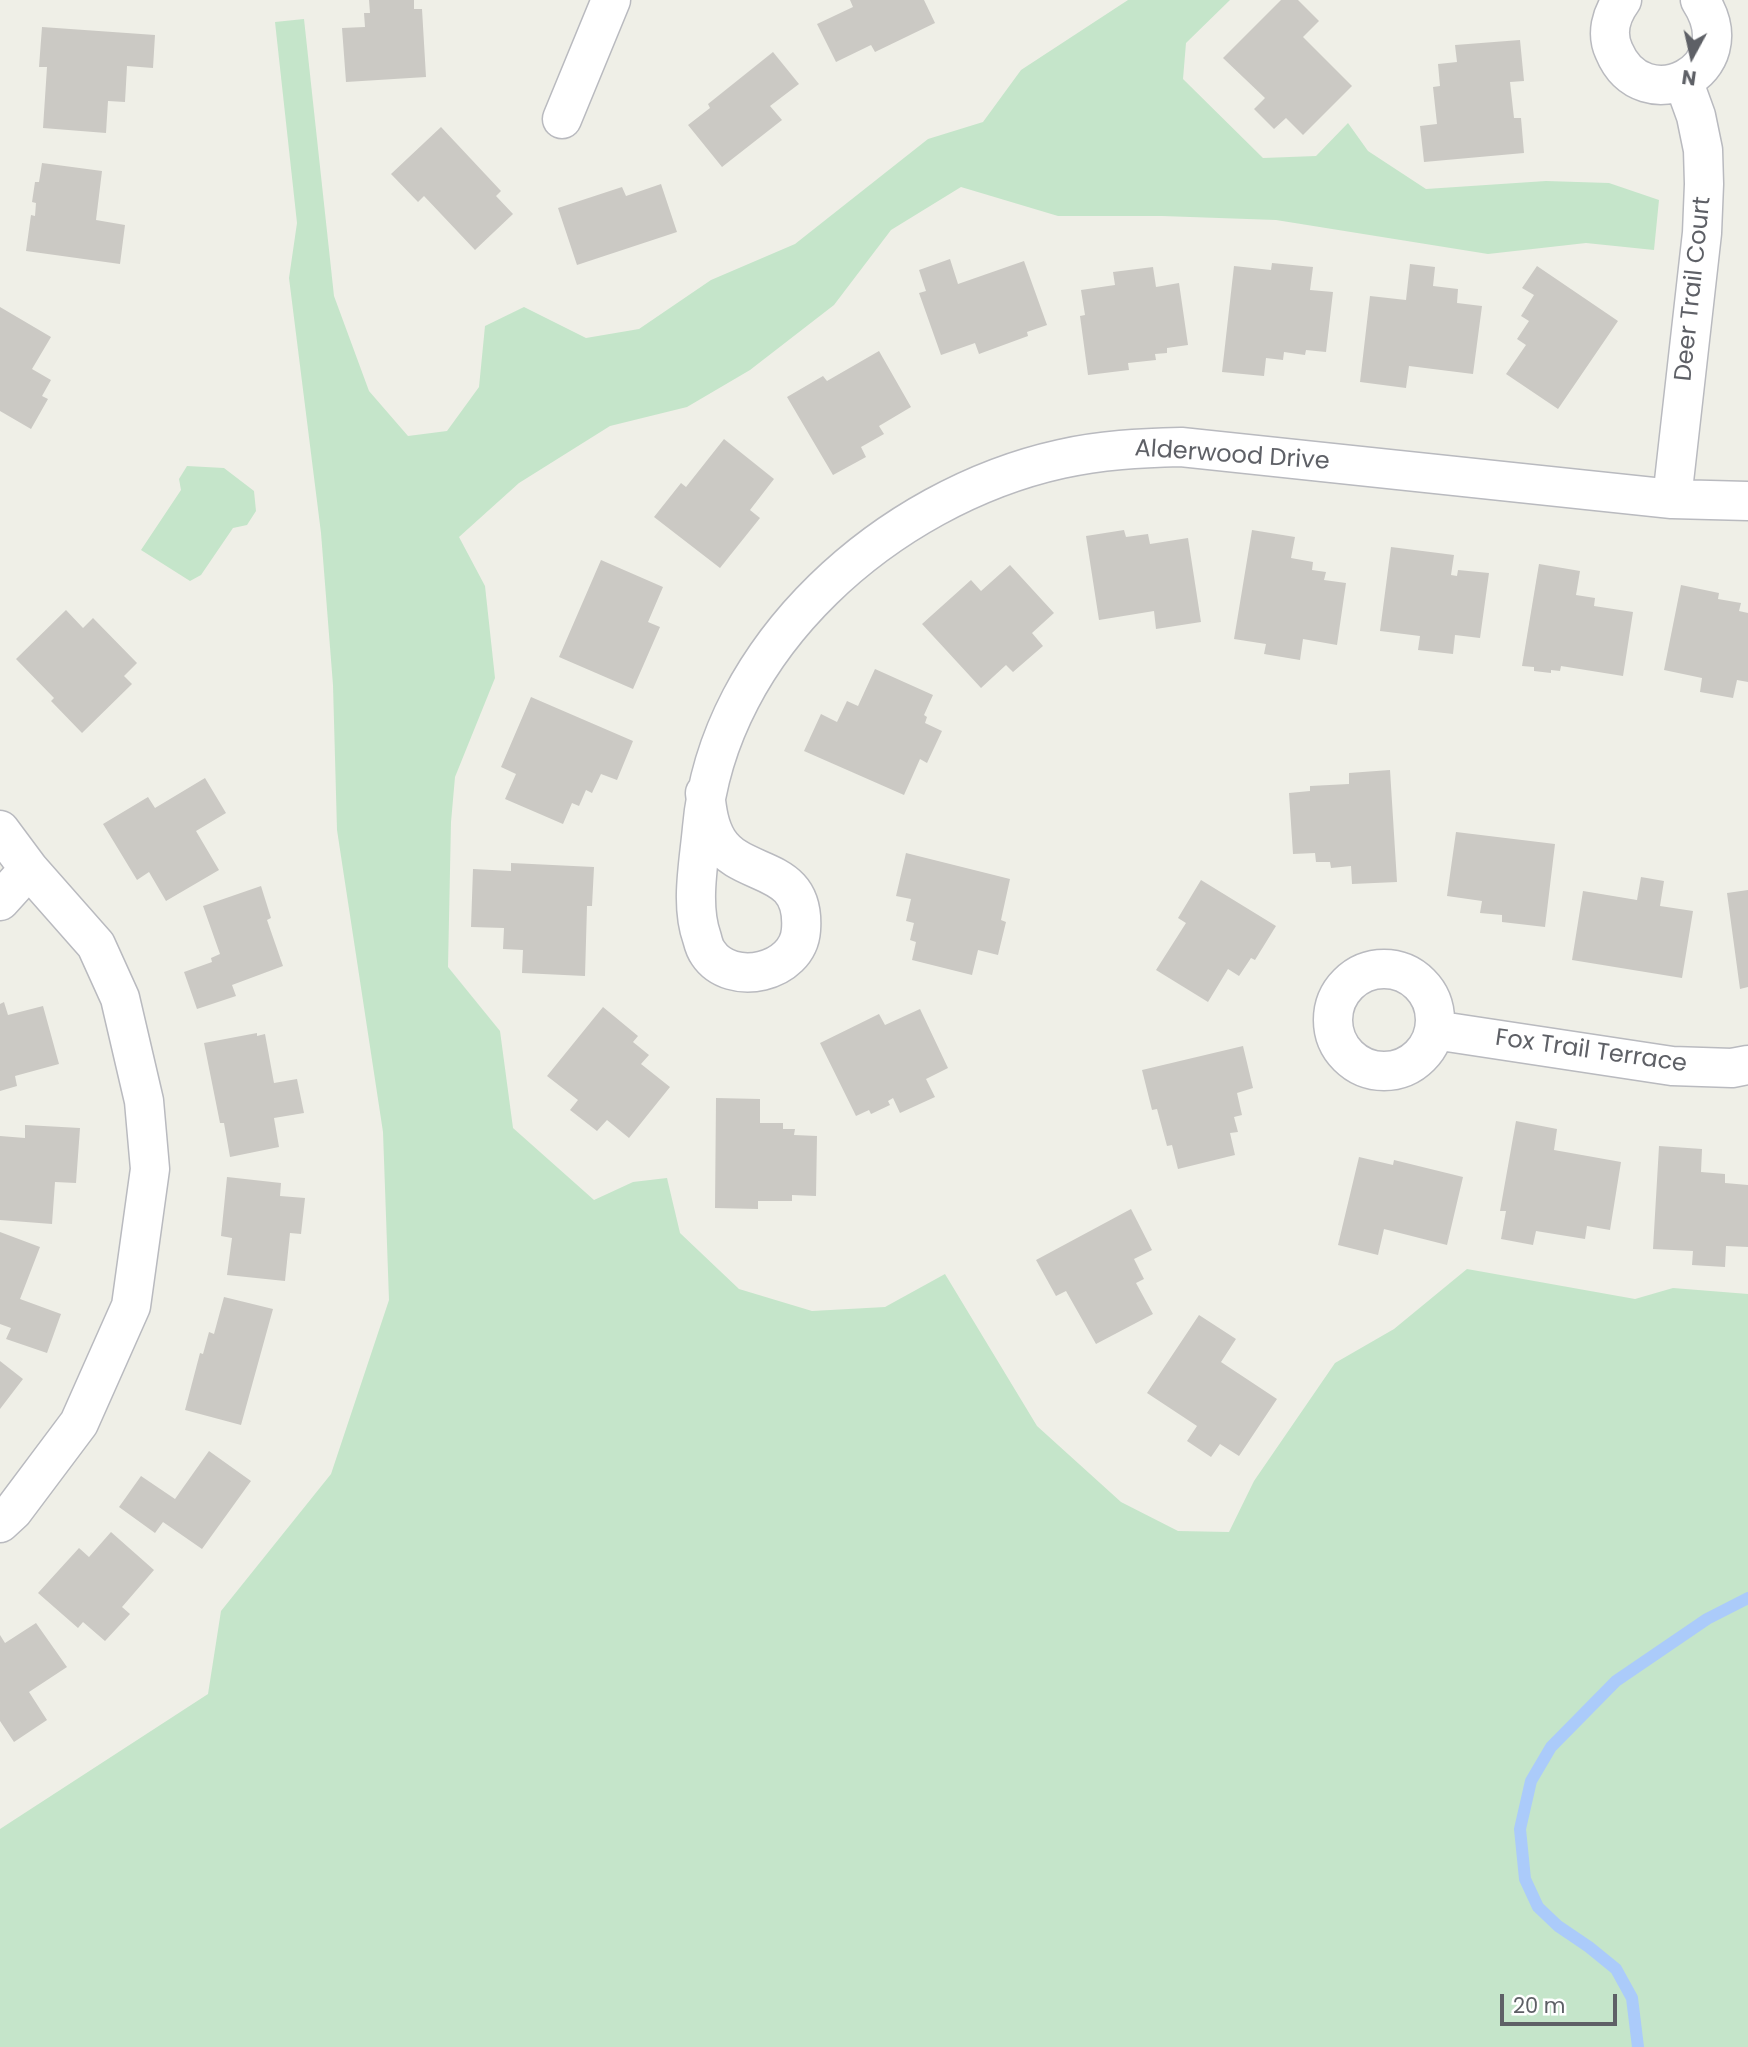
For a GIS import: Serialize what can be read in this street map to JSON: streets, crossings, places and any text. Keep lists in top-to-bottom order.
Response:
{
  "streets": {
    "street": ["Deer Trail Court", "Alderwood Drive", "Fox Trail Terrace"]
  },
  "crossings": [
    ["Deer Trail Court", "Alderwood Drive"]
  ],
  "scale_bar": "20 m",
  "north": "bottom"
}
